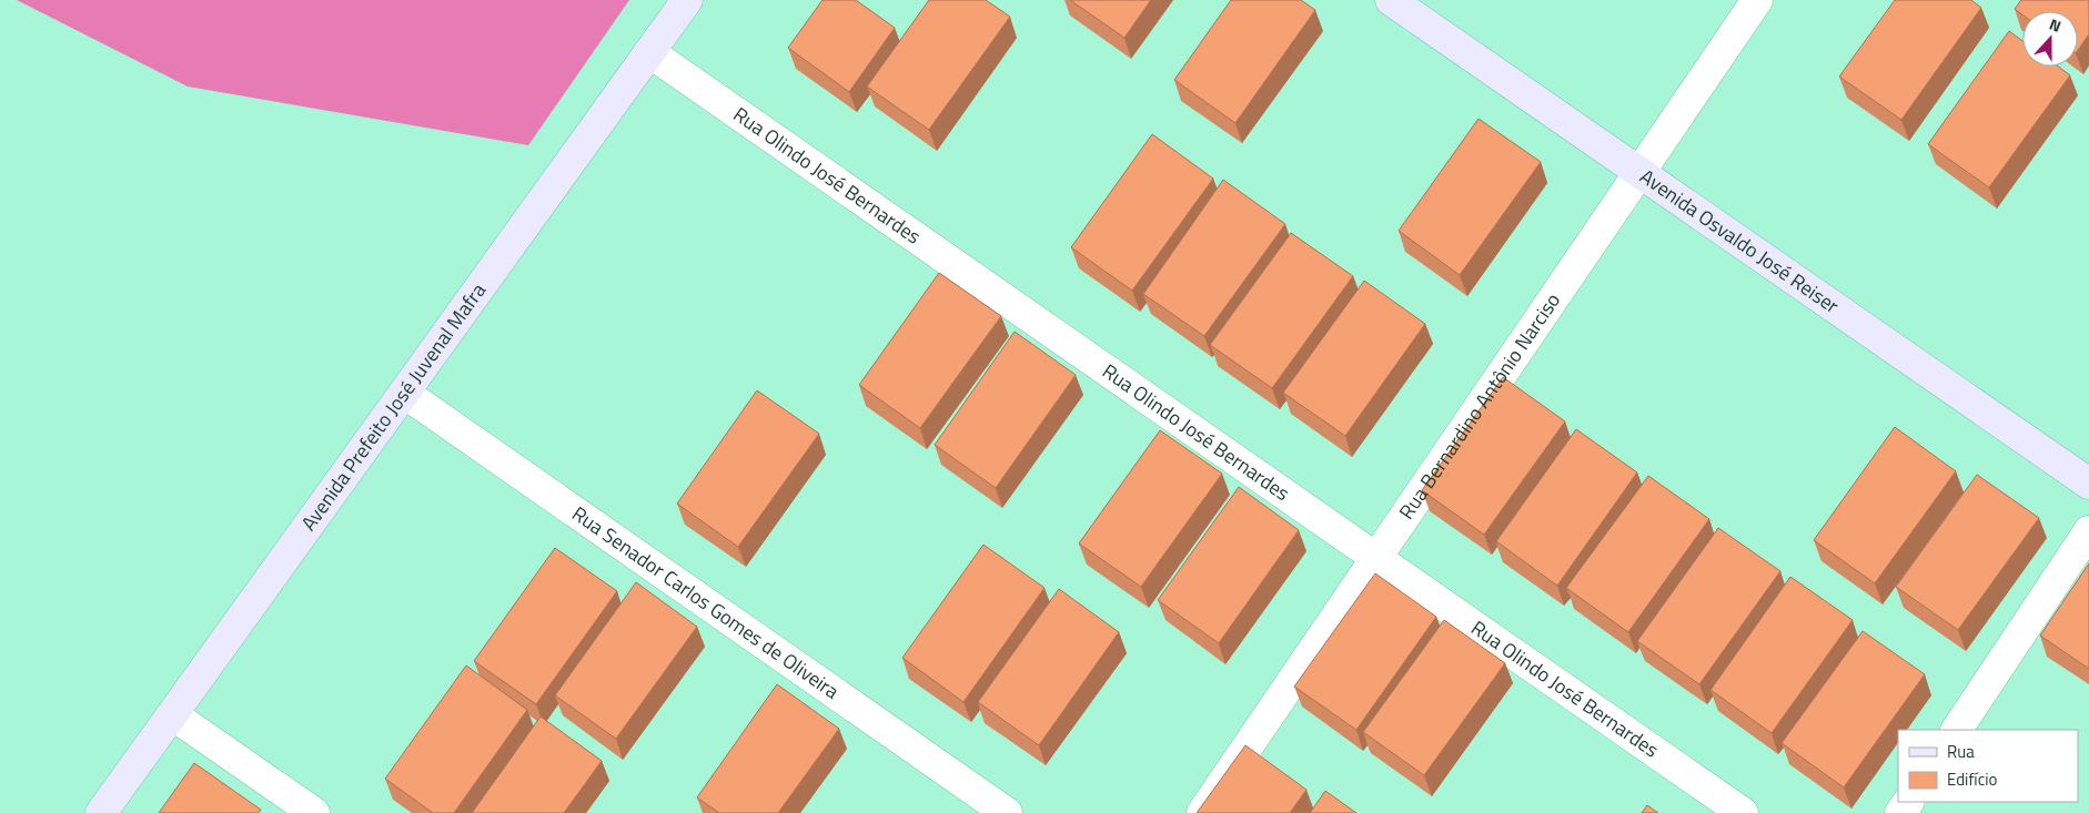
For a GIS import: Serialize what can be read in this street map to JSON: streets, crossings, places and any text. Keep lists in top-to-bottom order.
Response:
{
  "streets": {
    "main road": ["Avenida Osvaldo José Reiser", "Avenida Prefeito José Juvenal Mafra"],
    "street": ["Rua Olindo José Bernardes", "Rua Bernardino Antônio Narciso", "Rua Senador Carlos Gomes de Oliveira"]
  },
  "crossings": [
    ["Rua Olindo José Bernardes", "Rua Bernardino Antônio Narciso"],
    ["Rua Olindo José Bernardes", "Avenida Prefeito José Juvenal Mafra"],
    ["Avenida Osvaldo José Reiser", "Rua Bernardino Antônio Narciso"],
    ["Avenida Prefeito José Juvenal Mafra", "Rua Senador Carlos Gomes de Oliveira"]
  ],
  "legend": ["Rua", "Edifício"],
  "north": "top"
}
